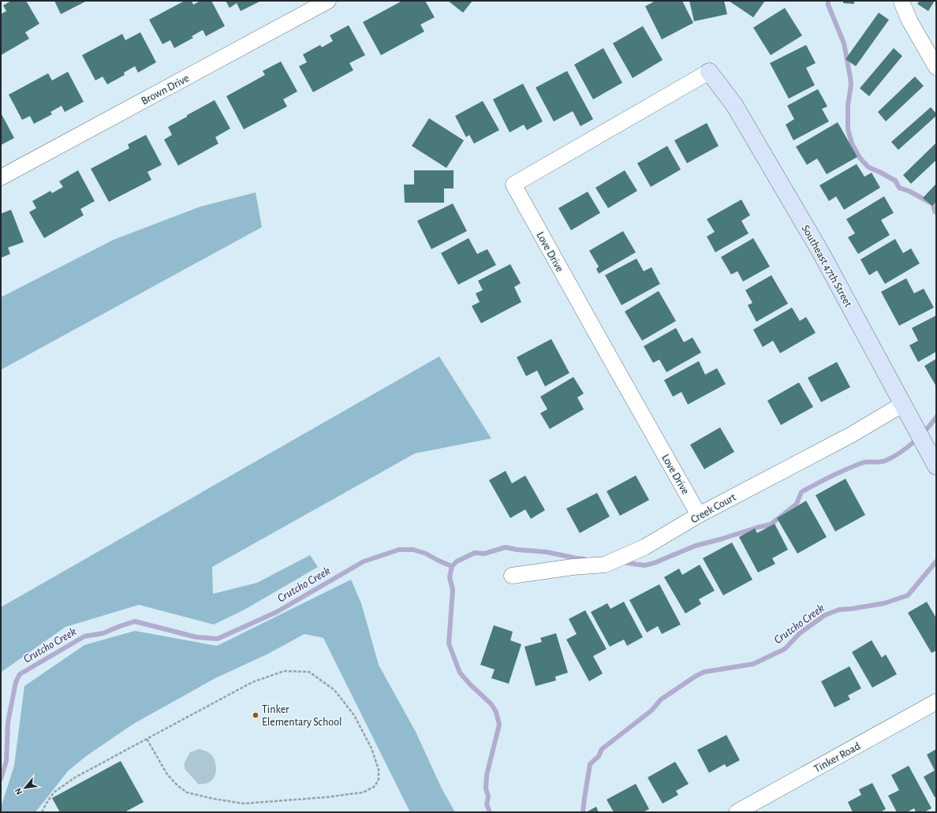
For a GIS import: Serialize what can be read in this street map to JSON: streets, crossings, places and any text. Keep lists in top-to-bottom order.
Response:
{
  "streets": {
    "street": [
      "Brown Drive",
      "Love Drive",
      "Southeast 47th Street",
      "Creek Court",
      "Tinker Road"
    ]
  },
  "crossings": [
    ["Love Drive", "Southeast 47th Street"],
    ["Love Drive", "Creek Court"],
    ["Southeast 47th Street", "Creek Court"]
  ],
  "water": ["Crutcho Creek"],
  "places": ["Tinker Elementary School"],
  "north": "bottom left"
}
